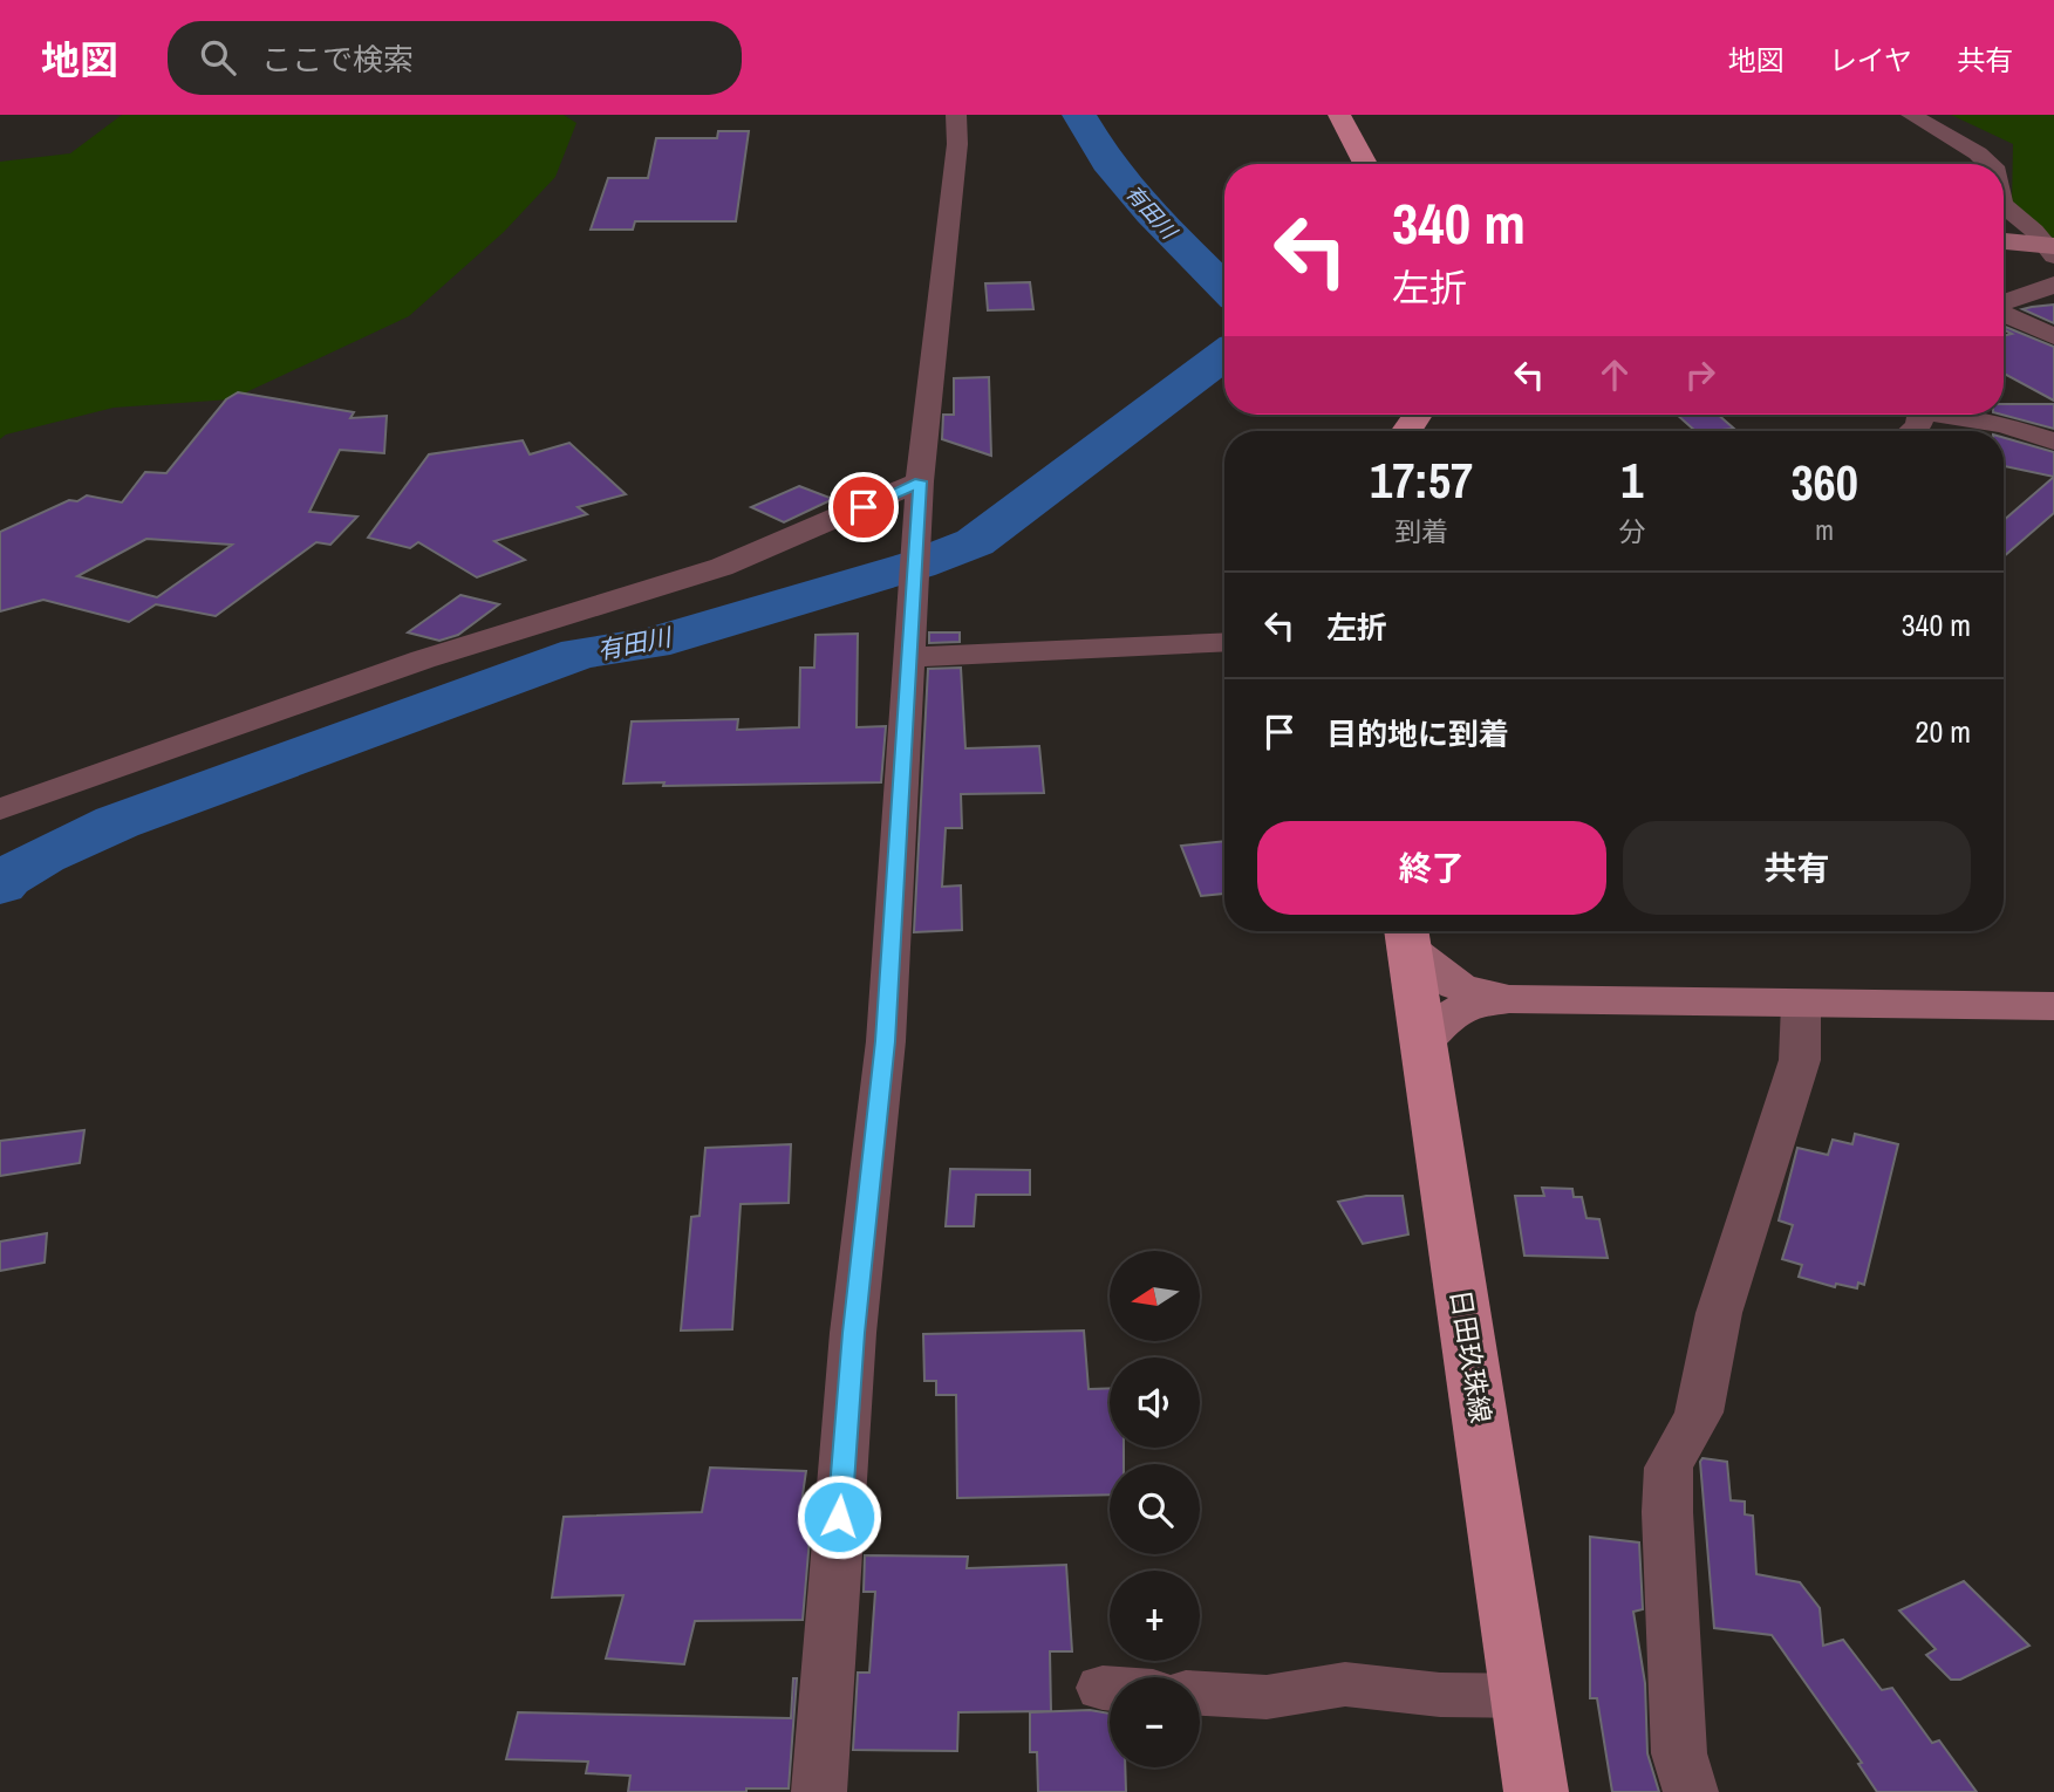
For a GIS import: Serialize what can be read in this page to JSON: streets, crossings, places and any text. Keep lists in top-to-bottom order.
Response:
{
  "streets": {
    "main road": ["日田玖珠線"]
  },
  "water": ["有田川"],
  "north": "left",
  "page": {
    "header": "地図",
    "search": "ここで検索",
    "nav": ["地図", "レイヤ", "共有"],
    "turn": ["340 m", "左折"],
    "eta": [
      "17:57",
      "到着",
      "1",
      "分",
      "360",
      "m"
    ],
    "list": [
      {
        "name": "左折",
        "value": "340 m"
      },
      {
        "name": "目的地に到着",
        "value": "20 m"
      }
    ],
    "buttons": ["終了", "共有"],
    "map_buttons": ["+", "−"]
  }
}
